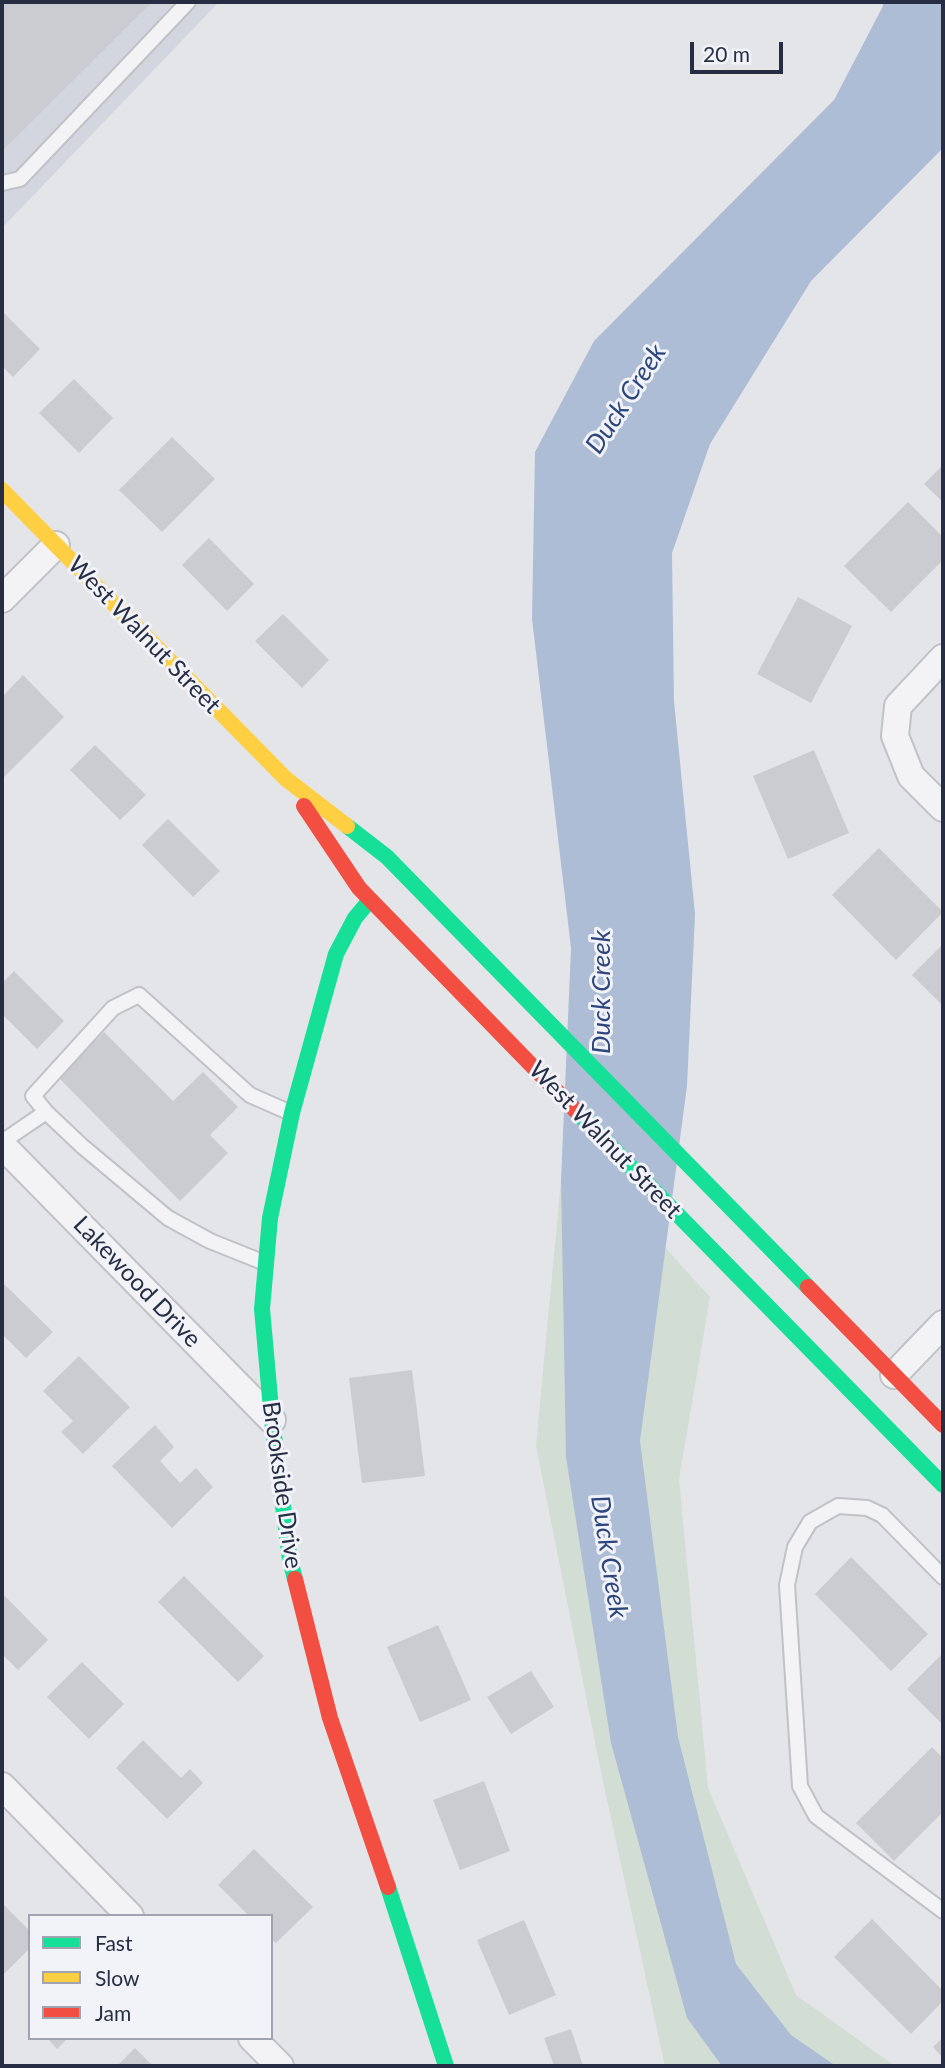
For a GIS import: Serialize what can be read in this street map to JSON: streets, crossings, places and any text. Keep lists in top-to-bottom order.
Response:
{
  "streets": {
    "main road": ["West Walnut Street", "Brookside Drive"],
    "street": ["Lakewood Drive"]
  },
  "crossings": [
    ["West Walnut Street", "Brookside Drive"],
    ["Lakewood Drive", "Brookside Drive"]
  ],
  "water": ["Duck Creek"],
  "legend": ["Fast", "Slow", "Jam"],
  "scale_bar": "20 m"
}
